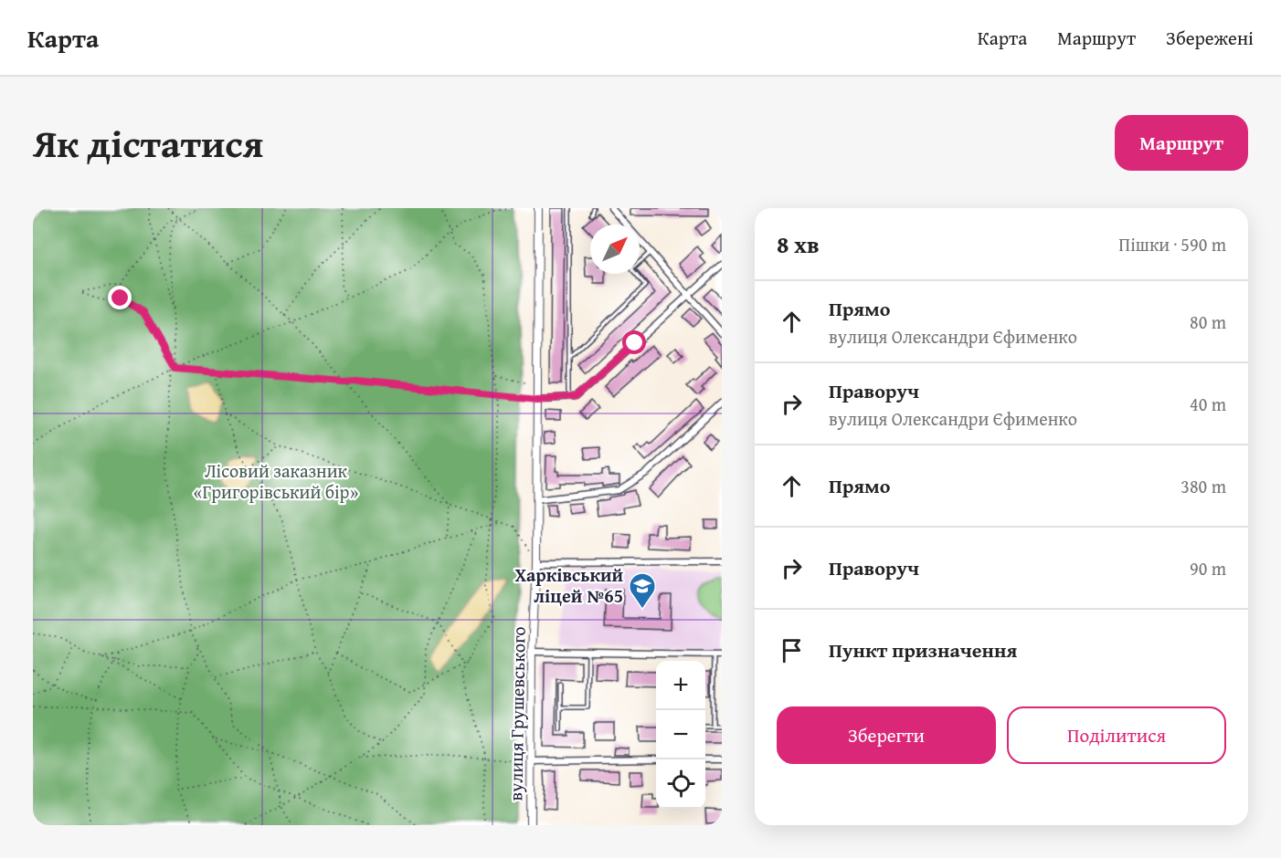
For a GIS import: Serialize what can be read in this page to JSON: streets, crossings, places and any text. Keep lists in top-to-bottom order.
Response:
{
  "streets": {
    "street": ["вулиця Грушевського"]
  },
  "parks": ["Лісовий заказник «Григорівський бір»"],
  "places": {
    "school or university": ["Харківський ліцей №65"]
  },
  "north": "top right",
  "page": {
    "header": "Карта",
    "nav": ["Карта", "Маршрут", "Збережені"],
    "title": "Як дістатися",
    "buttons": [
      "Маршрут",
      ["Зберегти", "Поділитися"]
    ],
    "heading": ["8 хв", "Пішки · 590 m"],
    "list": [
      ["Прямо", "вулиця Олександри Єфименко", "80 m"],
      ["Праворуч", "вулиця Олександри Єфименко", "40 m"],
      ["Прямо", "380 m"],
      ["Праворуч", "90 m"],
      "Пункт призначення"
    ],
    "map_buttons": ["+", "−"]
  }
}
